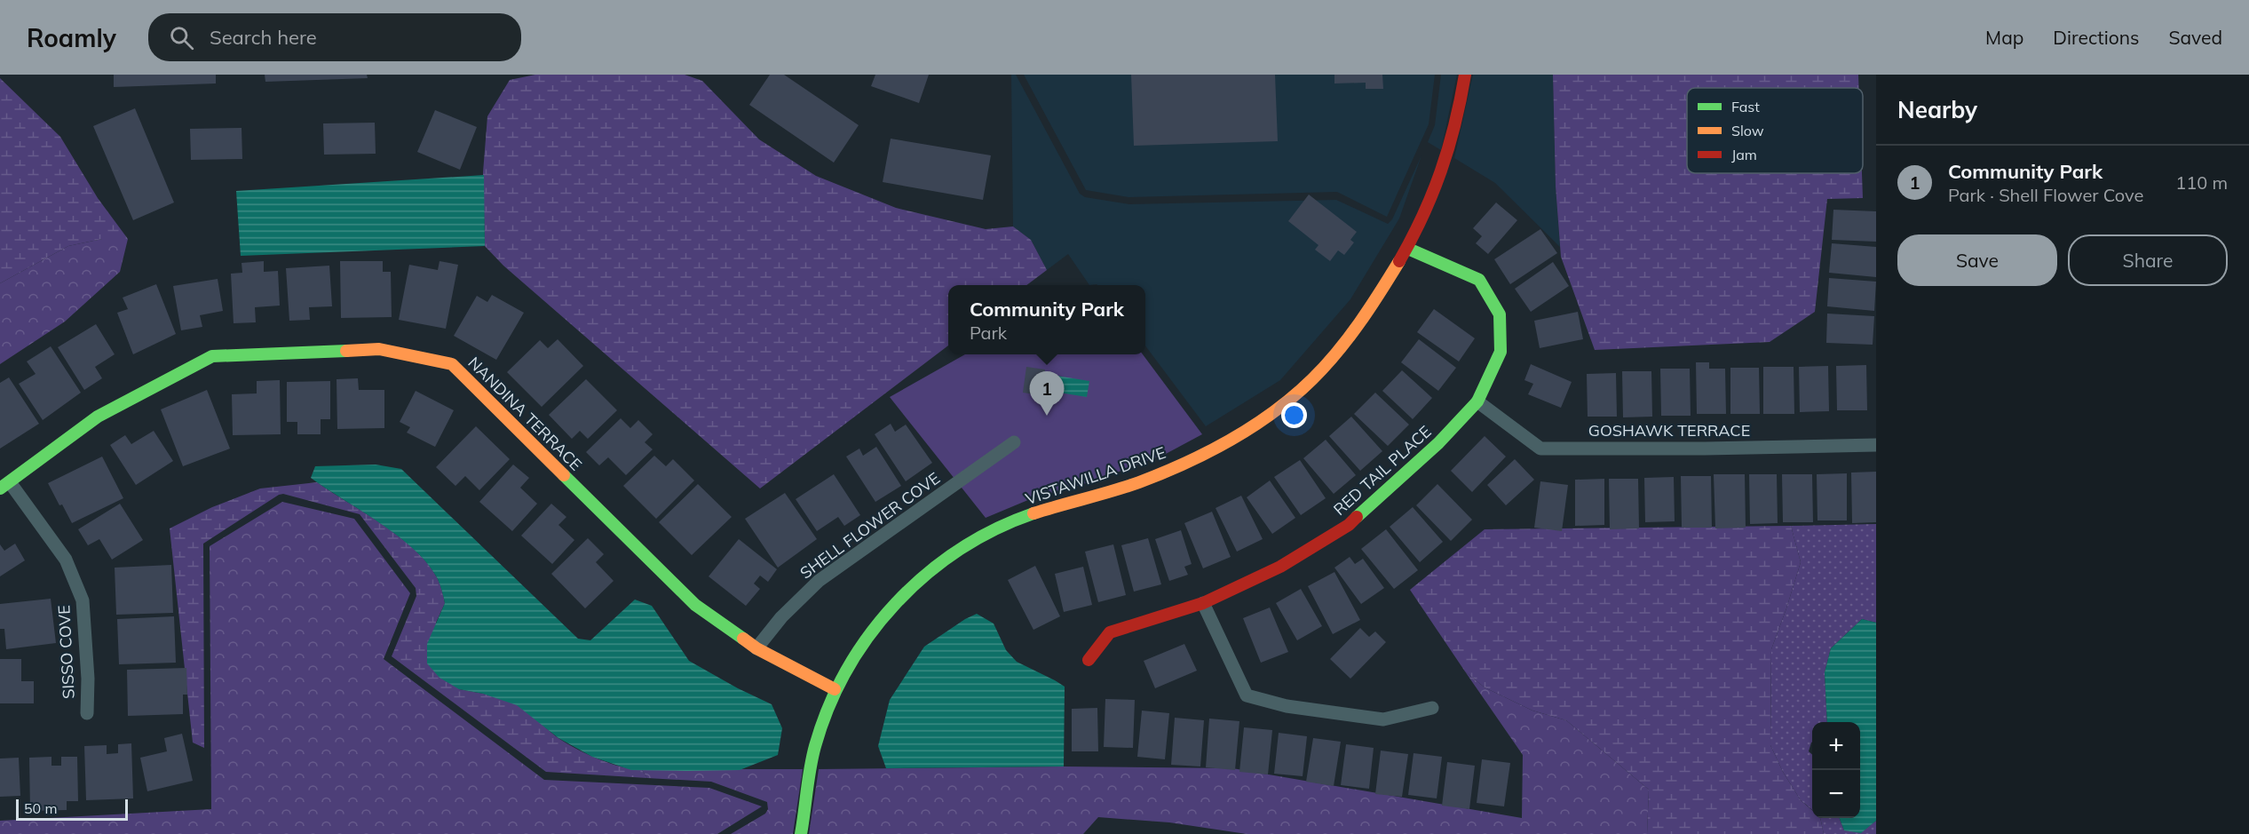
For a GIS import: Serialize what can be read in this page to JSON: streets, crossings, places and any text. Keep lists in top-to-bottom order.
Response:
{
  "streets": {
    "street": [
      "NANDINA TERRACE",
      "GOSHAWK TERRACE",
      "RED TAIL PLACE",
      "VISTAWILLA DRIVE",
      "SHELL FLOWER COVE",
      "SISSO COVE"
    ]
  },
  "crossings": [
    ["NANDINA TERRACE", "VISTAWILLA DRIVE"],
    ["NANDINA TERRACE", "SHELL FLOWER COVE"],
    ["NANDINA TERRACE", "SISSO COVE"],
    ["GOSHAWK TERRACE", "RED TAIL PLACE"],
    ["RED TAIL PLACE", "VISTAWILLA DRIVE"]
  ],
  "legend": ["Fast", "Slow", "Jam"],
  "scale_bar": "50 m",
  "page": {
    "header": "Roamly",
    "search": "Search here",
    "nav": ["Map", "Directions", "Saved"],
    "heading": "Nearby",
    "list": [
      {
        "mark": "1",
        "name": "Community Park",
        "note": "Park · Shell Flower Cove",
        "value": "110 m"
      }
    ],
    "buttons": ["Save", "Share"],
    "popup": ["Community Park", "Park"],
    "pins": "1",
    "map_buttons": ["+", "−"],
    "scale": "50 m"
  }
}
